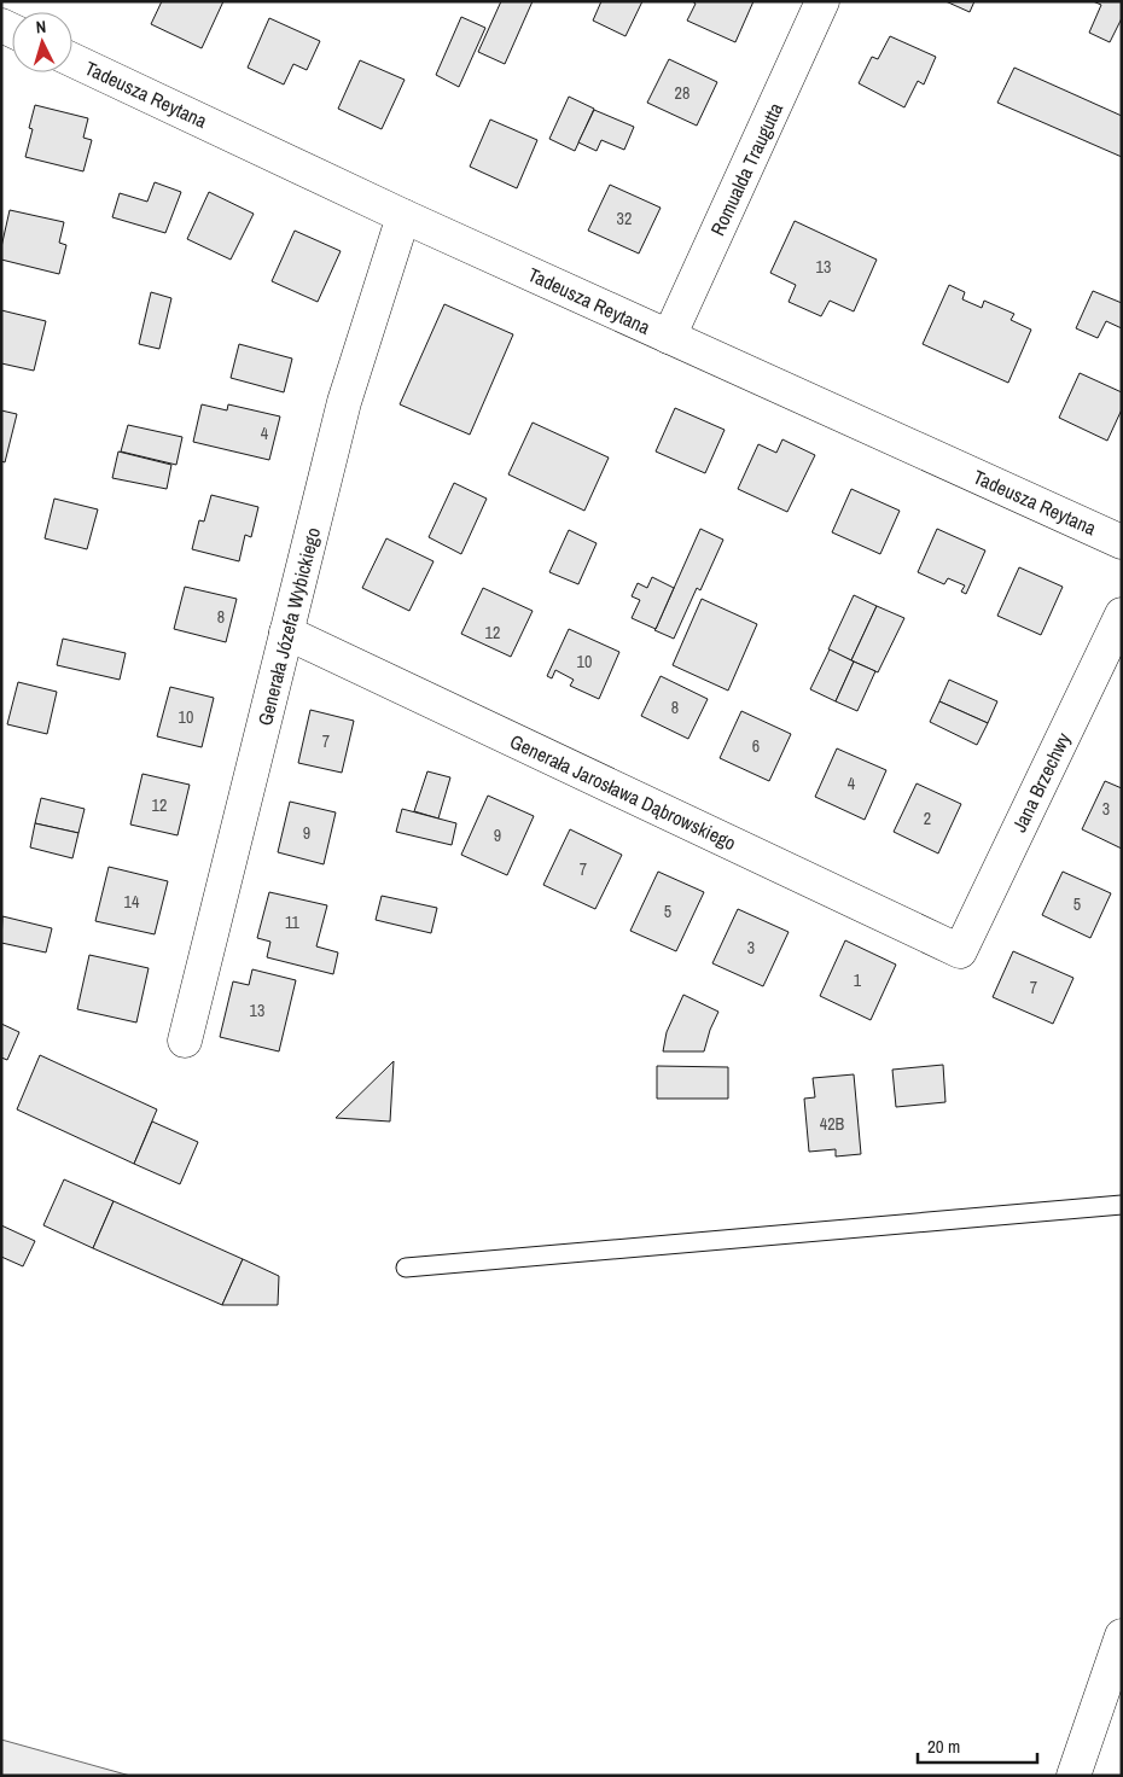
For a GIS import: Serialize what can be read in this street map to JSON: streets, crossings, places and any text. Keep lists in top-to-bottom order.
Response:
{
  "streets": {
    "street": [
      "Tadeusza Reytana",
      "Romualda Traugutta",
      "Generała Józefa Wybickiego",
      "Jana Brzechwy",
      "Generała Jarosława Dąbrowskiego"
    ]
  },
  "crossings": [
    ["Tadeusza Reytana", "Romualda Traugutta"],
    ["Tadeusza Reytana", "Generała Józefa Wybickiego"],
    ["Generała Józefa Wybickiego", "Generała Jarosława Dąbrowskiego"],
    ["Jana Brzechwy", "Generała Jarosława Dąbrowskiego"]
  ],
  "house_numbers": [
    "28",
    "32",
    "13",
    "4",
    "8",
    "12",
    "10",
    "8",
    "10",
    "7",
    "6",
    "4",
    "12",
    "3",
    "2",
    "9",
    "9",
    "7",
    "14",
    "5",
    "5",
    "11",
    "3",
    "1",
    "7",
    "13",
    "42B"
  ],
  "scale_bar": "20 m",
  "north": "top"
}
